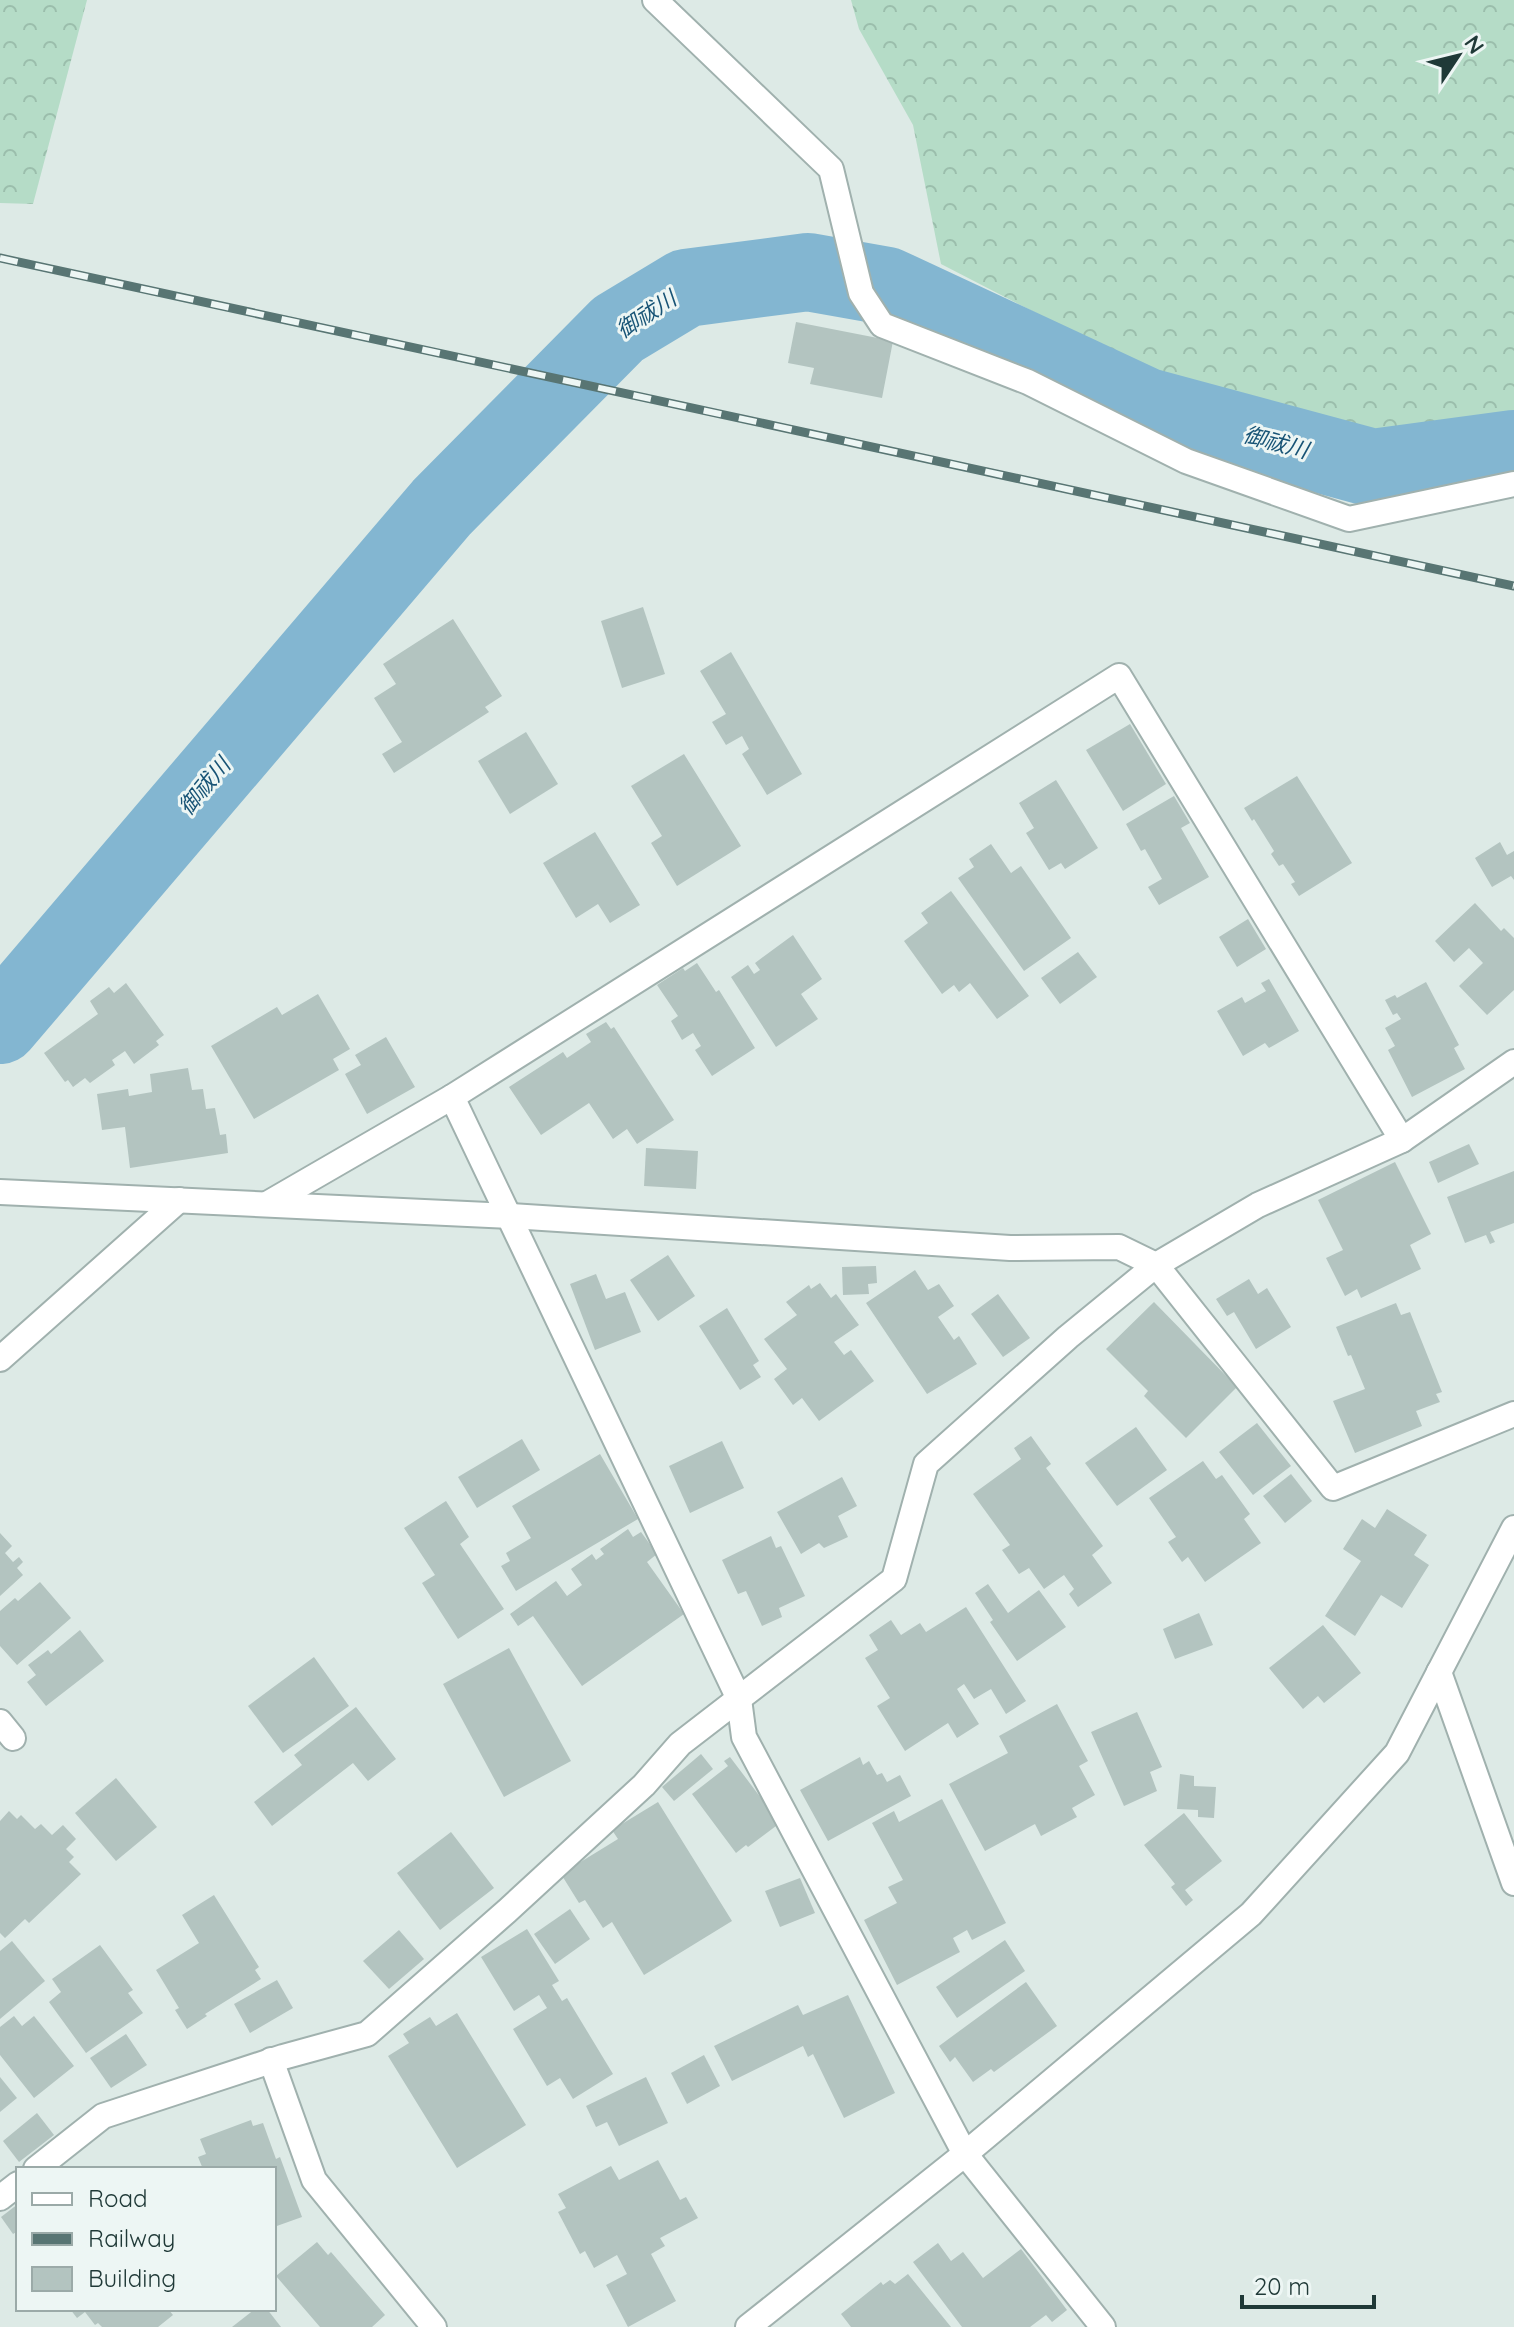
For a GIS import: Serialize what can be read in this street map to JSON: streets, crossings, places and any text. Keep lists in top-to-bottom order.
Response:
{
  "water": ["御祓川"],
  "legend": ["Road", "Railway", "Building"],
  "scale_bar": "20 m",
  "north": "top right"
}
